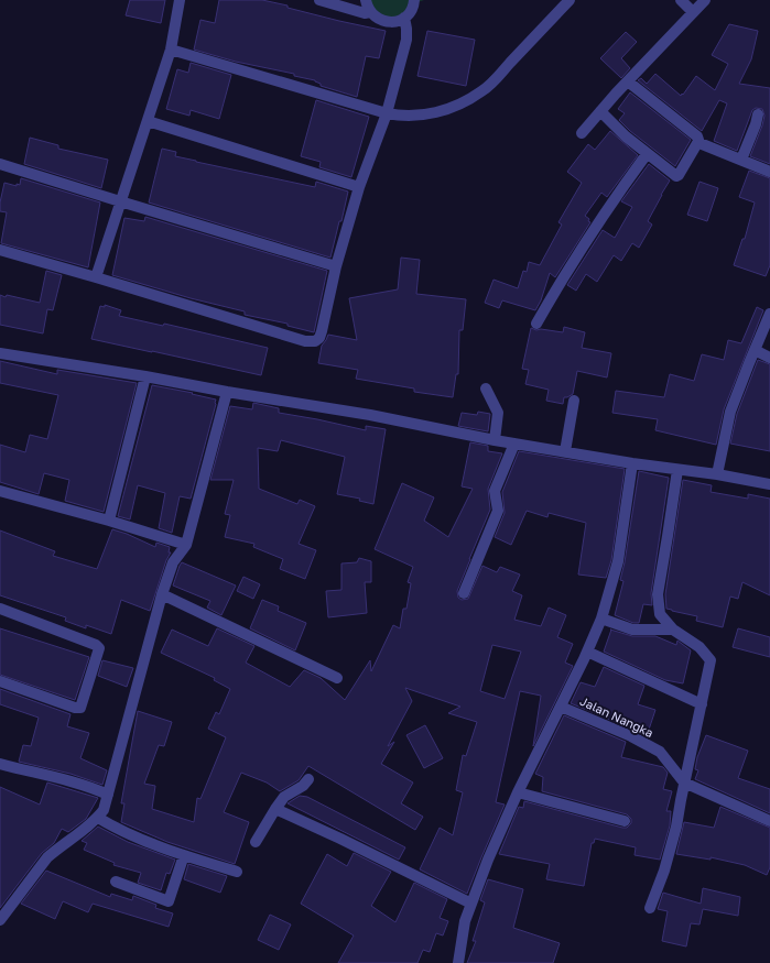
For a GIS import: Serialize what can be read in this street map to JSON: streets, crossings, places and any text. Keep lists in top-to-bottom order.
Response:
{
  "streets": {
    "street": ["Jalan Nangka"]
  }
}
